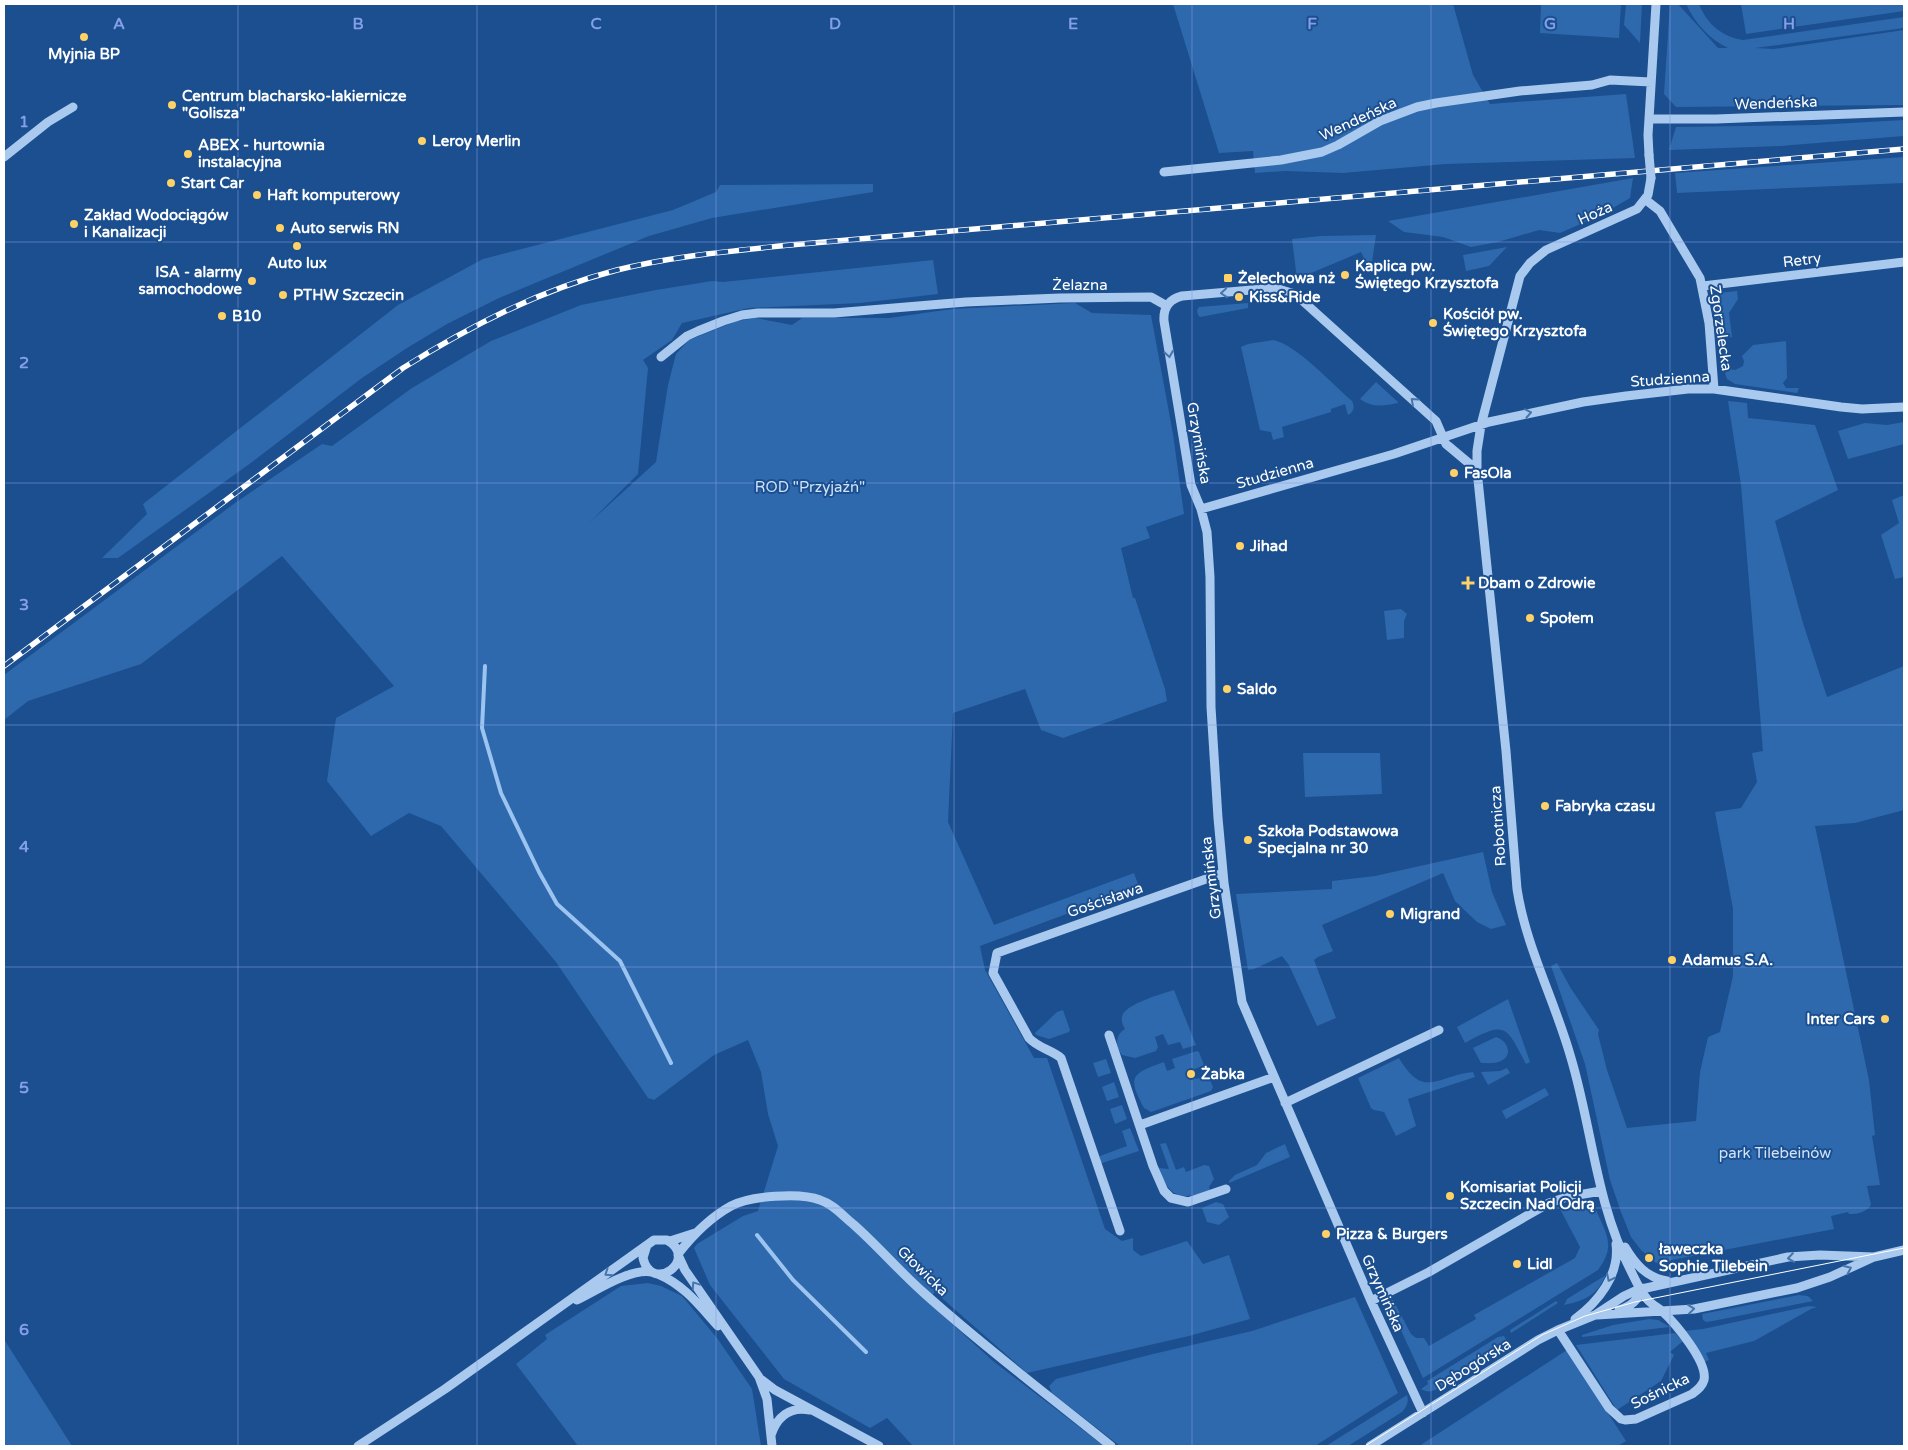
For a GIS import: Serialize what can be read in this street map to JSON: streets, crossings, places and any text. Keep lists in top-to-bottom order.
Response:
{
  "streets": {
    "street": [
      "Wendeńska",
      "Hoża",
      "Retry",
      "Żelazna",
      "Zgorzelecka",
      "Studzienna",
      "Grzymińska",
      "Robotnicza",
      "Gościsława",
      "Głowicka",
      "Dębogórska",
      "Sośnicka"
    ]
  },
  "crossings": [
    ["Hoża", "Zgorzelecka"],
    ["Hoża", "Studzienna"],
    ["Hoża", "Robotnicza"],
    ["Retry", "Zgorzelecka"],
    ["Żelazna", "Grzymińska"],
    ["Zgorzelecka", "Studzienna"],
    ["Studzienna", "Grzymińska"],
    ["Studzienna", "Robotnicza"],
    ["Grzymińska", "Gościsława"],
    ["Grzymińska", "Dębogórska"],
    ["Robotnicza", "Dębogórska"],
    ["Robotnicza", "Sośnicka"],
    ["Dębogórska", "Sośnicka"]
  ],
  "parks": ["ROD \"Przyjaźń\"", "park Tilebeinów"],
  "places": {
    "other": [
      "Myjnia BP",
      "Centrum blacharsko-lakiernicze \"Golisza\"",
      "Leroy Merlin",
      "ABEX - hurtownia instalacyjna",
      "Start Car",
      "Haft komputerowy",
      "Zakład Wodociągów i Kanalizacji",
      "Auto serwis RN",
      "Auto lux",
      "Kaplica pw. Świętego Krzysztofa",
      "ISA - alarmy samochodowe",
      "PTHW Szczecin",
      "Kiss&Ride",
      "B10",
      "Kościół pw. Świętego Krzysztofa",
      "FasOla",
      "Jihad",
      "Społem",
      "Saldo",
      "Fabryka czasu",
      "Szkoła Podstawowa Specjalna nr 30",
      "Migrand",
      "Adamus S.A.",
      "Inter Cars",
      "Żabka",
      "Komisariat Policji Szczecin Nad Odrą",
      "Pizza & Burgers",
      "ławeczka Sophie Tilebein",
      "Lidl"
    ],
    "transit": ["Żelechowa nż"],
    "health": ["Dbam o Zdrowie"]
  },
  "grid": {
    "columns": [
      "A",
      "B",
      "C",
      "D",
      "E",
      "F",
      "G",
      "H"
    ],
    "rows": [
      "1",
      "2",
      "3",
      "4",
      "5",
      "6"
    ]
  }
}
